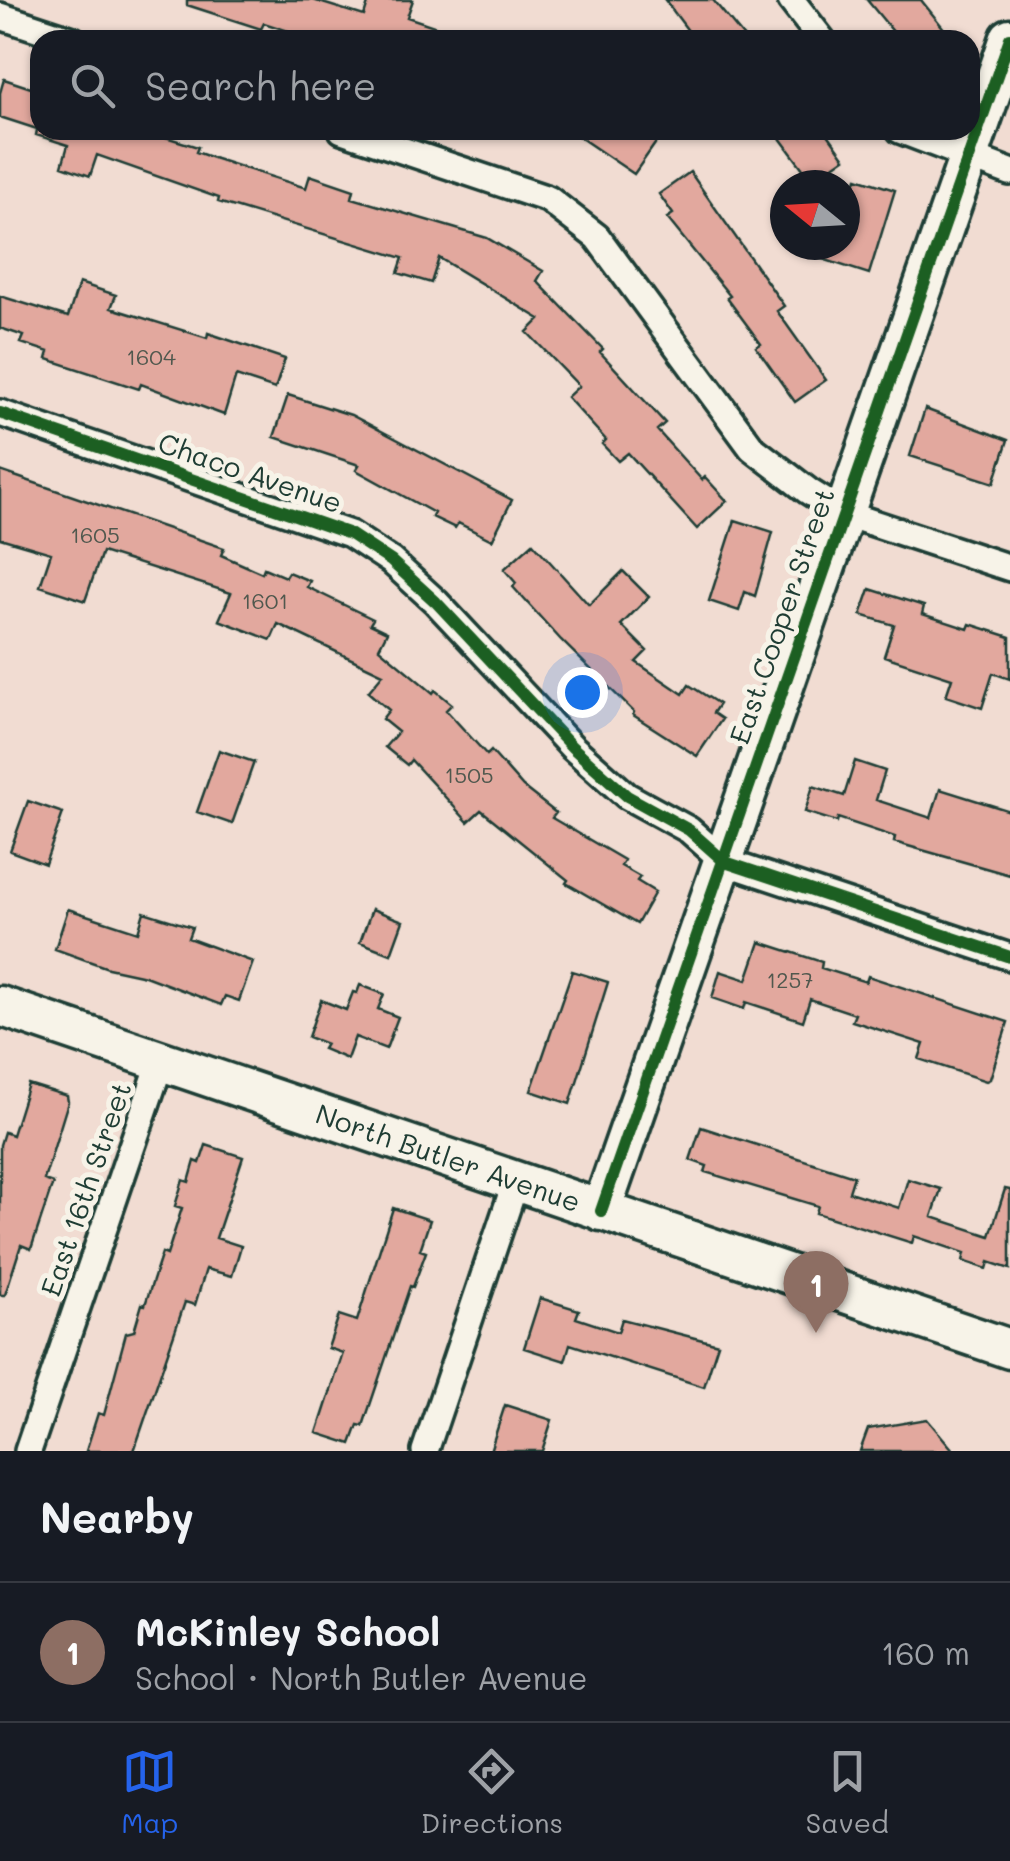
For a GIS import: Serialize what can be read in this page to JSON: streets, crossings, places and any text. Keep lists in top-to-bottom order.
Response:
{
  "streets": {
    "street": [
      "Chaco Avenue",
      "East Cooper Street",
      "North Butler Avenue",
      "East 16th Street"
    ]
  },
  "crossings": [
    ["Chaco Avenue", "East Cooper Street"],
    ["East Cooper Street", "North Butler Avenue"],
    ["North Butler Avenue", "East 16th Street"]
  ],
  "house_numbers": [
    "1604",
    "1605",
    "1601",
    "1505",
    "1257"
  ],
  "north": "left",
  "page": {
    "search": "Search here",
    "pins": "1",
    "heading": "Nearby",
    "list": [
      {
        "mark": "1",
        "name": "McKinley School",
        "note": "School · North Butler Avenue",
        "value": "160 m"
      }
    ],
    "nav": ["Map", "Directions", "Saved"]
  }
}
